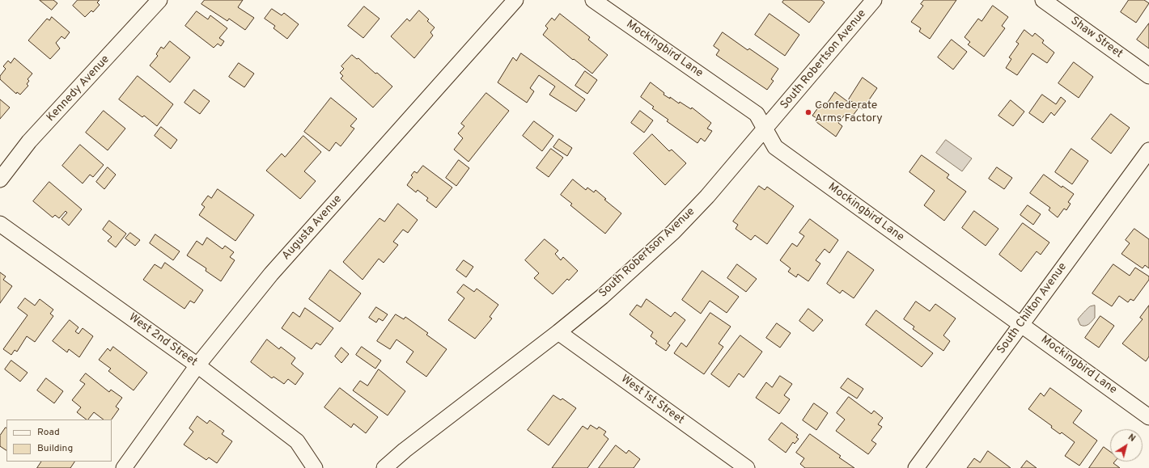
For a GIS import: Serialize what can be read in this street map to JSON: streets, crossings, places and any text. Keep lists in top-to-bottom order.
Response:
{
  "streets": {
    "street": [
      "Shaw Street",
      "Mockingbird Lane",
      "South Robertson Avenue",
      "Kennedy Avenue",
      "Augusta Avenue",
      "South Chilton Avenue",
      "West 2nd Street",
      "West 1st Street"
    ]
  },
  "crossings": [
    ["Mockingbird Lane", "South Robertson Avenue"],
    ["Mockingbird Lane", "South Chilton Avenue"],
    ["South Robertson Avenue", "West 1st Street"],
    ["Augusta Avenue", "West 2nd Street"]
  ],
  "places": ["Confederate Arms Factory"],
  "legend": ["Road", "Building"],
  "north": "top right"
}
